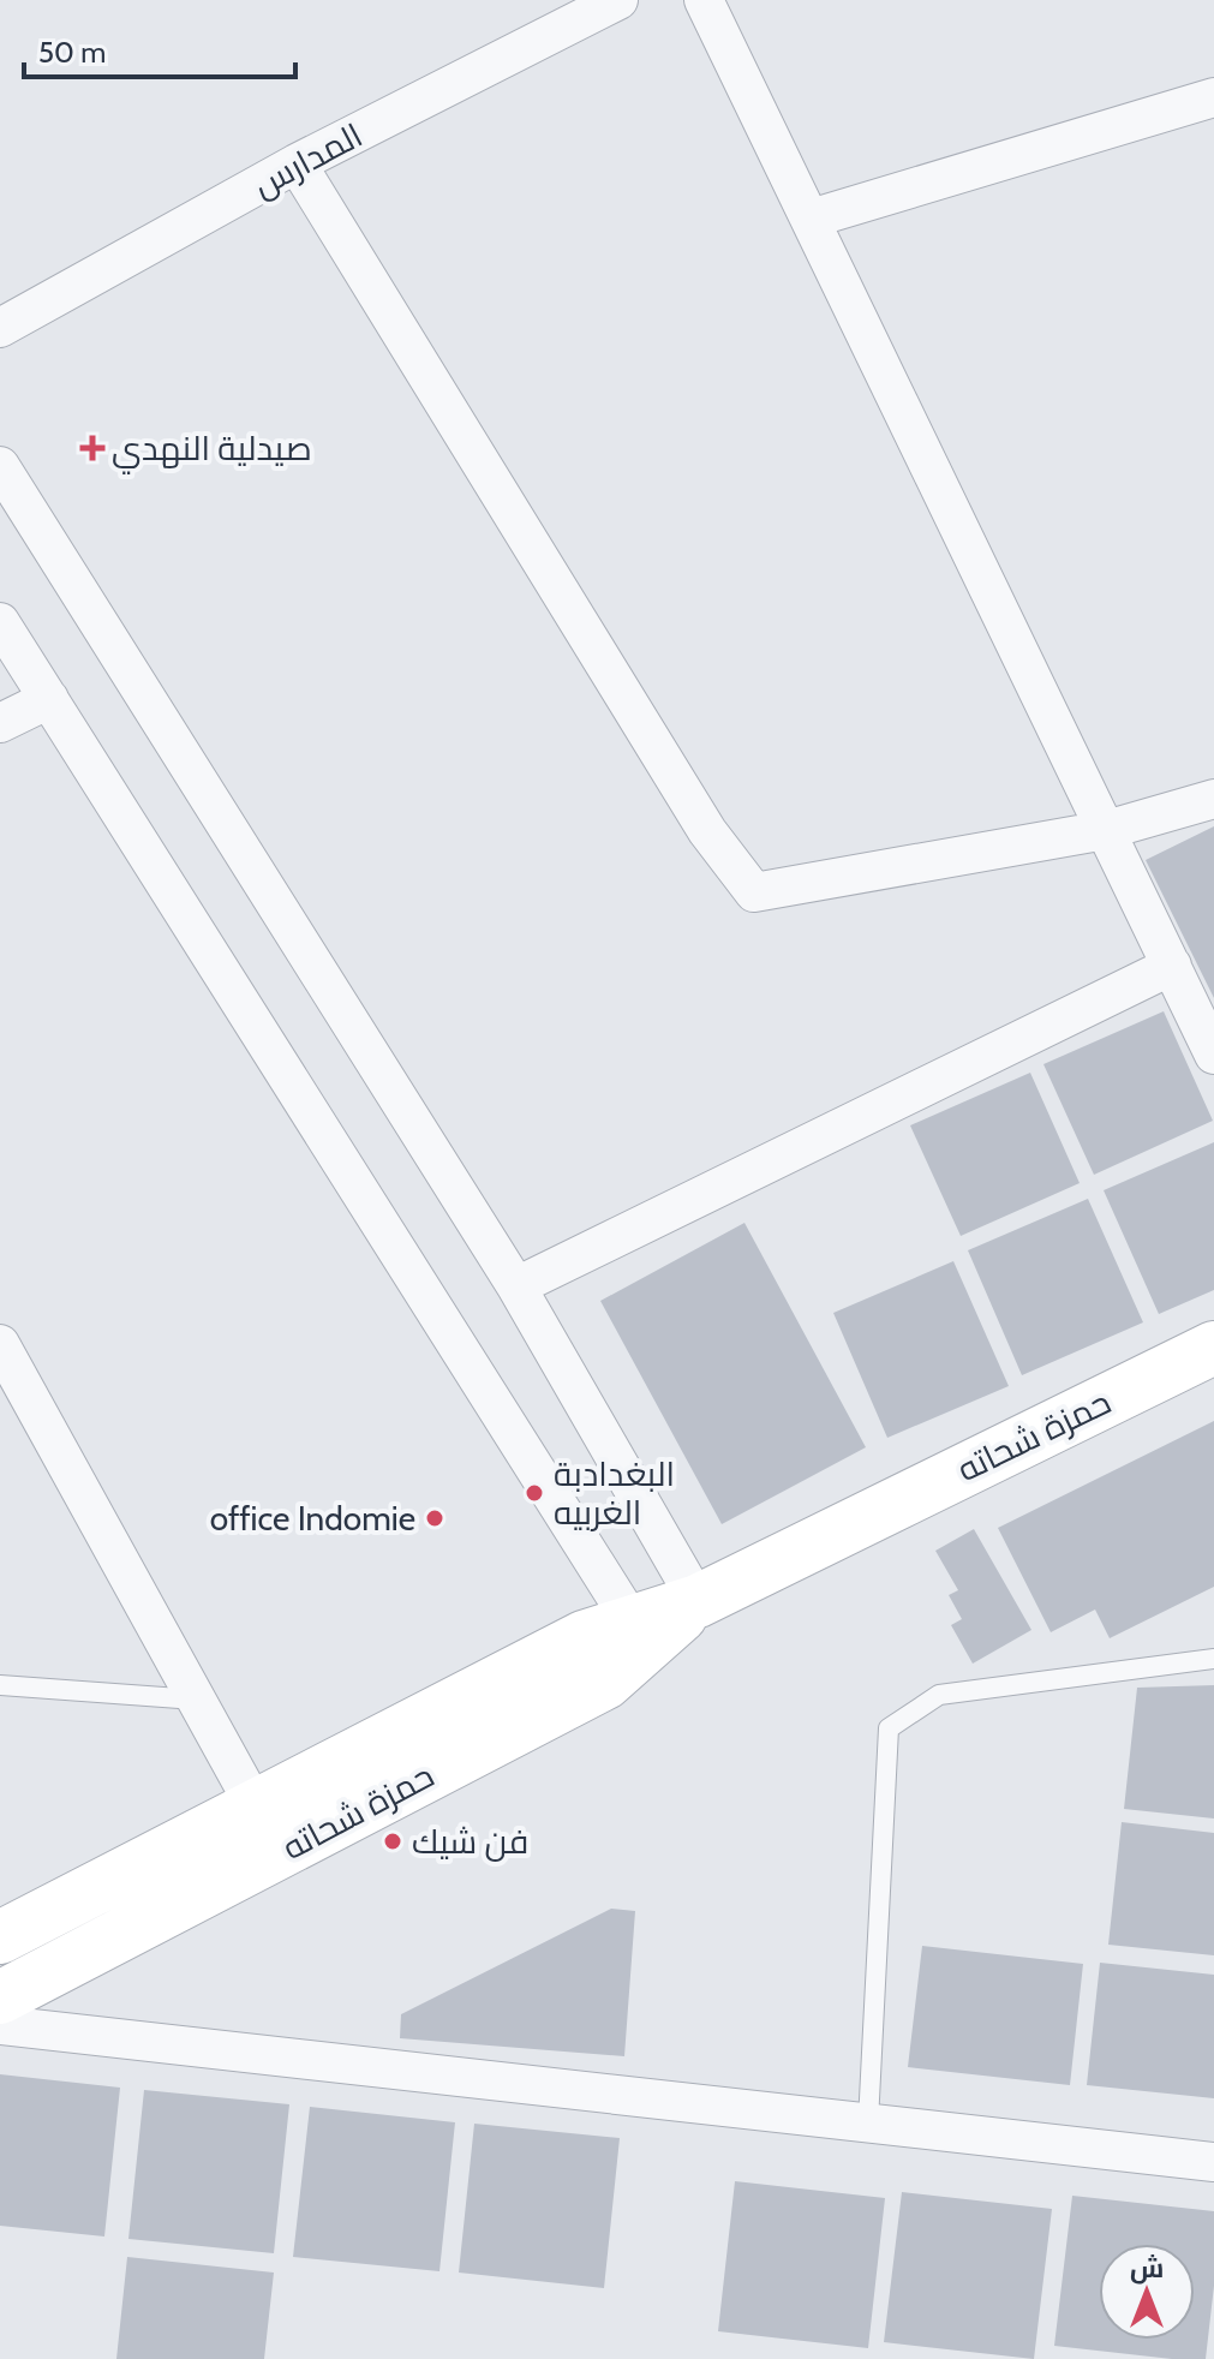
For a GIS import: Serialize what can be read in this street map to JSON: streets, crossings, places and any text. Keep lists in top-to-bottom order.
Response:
{
  "streets": {
    "main road": ["حمزة شحاته"],
    "street": ["المدارس"]
  },
  "places": {
    "health": ["صيدلية النهدي"],
    "other": ["البغدادبة الغربيه", "office Indomie", "فن شيك"]
  },
  "scale_bar": "50 m",
  "north": "top"
}
